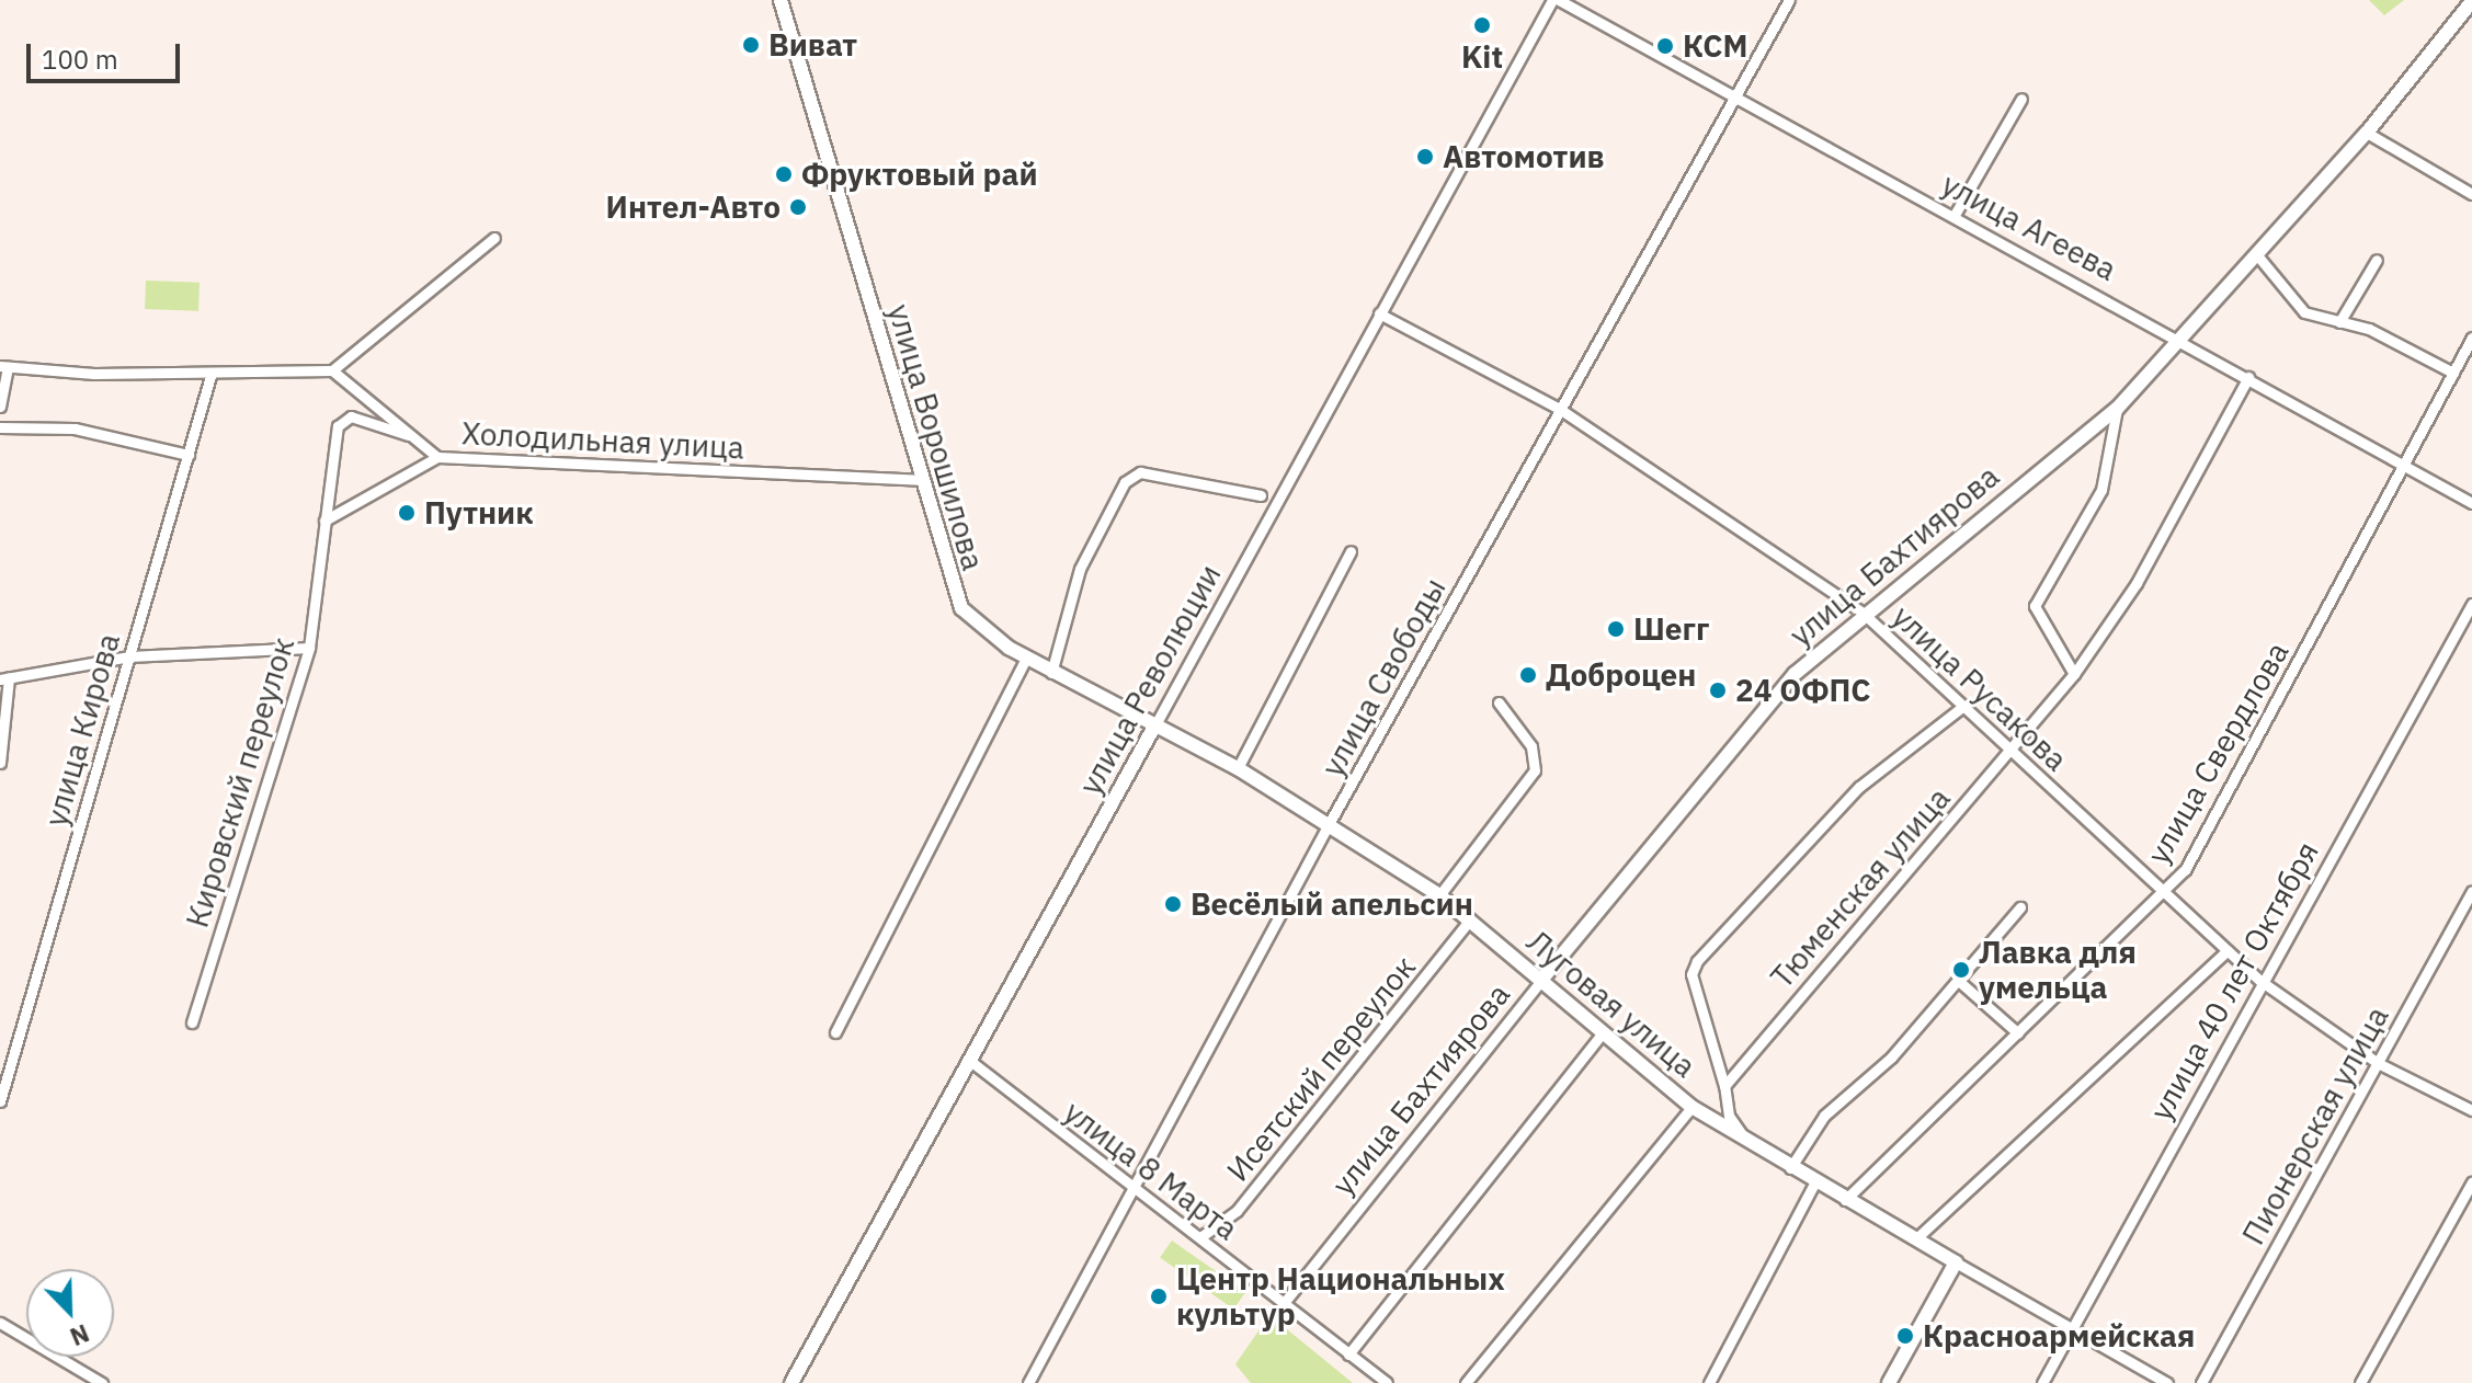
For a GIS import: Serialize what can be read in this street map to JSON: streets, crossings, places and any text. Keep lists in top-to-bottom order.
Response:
{
  "streets": {
    "main road": [
      "улица Ворошилова",
      "улица Бахтиярова",
      "улица Революции",
      "Луговая улица"
    ],
    "street": [
      "улица Агеева",
      "Холодильная улица",
      "улица Свободы",
      "улица Русакова",
      "улица Кирова",
      "улица Свердлова",
      "Кировский переулок",
      "Тюменская улица",
      "улица 40 лет Октября",
      "Исетский переулок",
      "Пионерская улица",
      "улица 8 Марта"
    ]
  },
  "crossings": [
    ["улица Агеева", "улица Бахтиярова"],
    ["улица Агеева", "улица Свободы"],
    ["улица Агеева", "улица Свердлова"],
    ["улица Агеева", "Тюменская улица"],
    ["улица Ворошилова", "Холодильная улица"],
    ["улица Ворошилова", "Луговая улица"],
    ["Холодильная улица", "Кировский переулок"],
    ["улица Бахтиярова", "улица Русакова"],
    ["улица Бахтиярова", "Луговая улица"],
    ["улица Бахтиярова", "улица 8 Марта"],
    ["улица Свободы", "улица Русакова"],
    ["улица Свободы", "Луговая улица"],
    ["улица Свободы", "улица 8 Марта"],
    ["улица Революции", "улица Русакова"],
    ["улица Революции", "Луговая улица"],
    ["улица Революции", "улица 8 Марта"],
    ["улица Русакова", "улица Свердлова"],
    ["улица Русакова", "Тюменская улица"],
    ["улица Русакова", "улица 40 лет Октября"],
    ["улица Русакова", "Пионерская улица"],
    ["улица Свердлова", "Луговая улица"],
    ["улица 40 лет Октября", "Луговая улица"],
    ["Луговая улица", "Исетский переулок"],
    ["Исетский переулок", "улица 8 Марта"]
  ],
  "places": [
    "Kit",
    "Виват",
    "КСМ",
    "Автомотив",
    "Фруктовый рай",
    "Интел-Авто",
    "Путник",
    "Шегг",
    "Доброцен",
    "24 ОФПС",
    "Весёлый апельсин",
    "Лавка для умельца",
    "Центр Национальных культур",
    "Красноармейская"
  ],
  "scale_bar": "100 m",
  "north": "bottom right"
}
